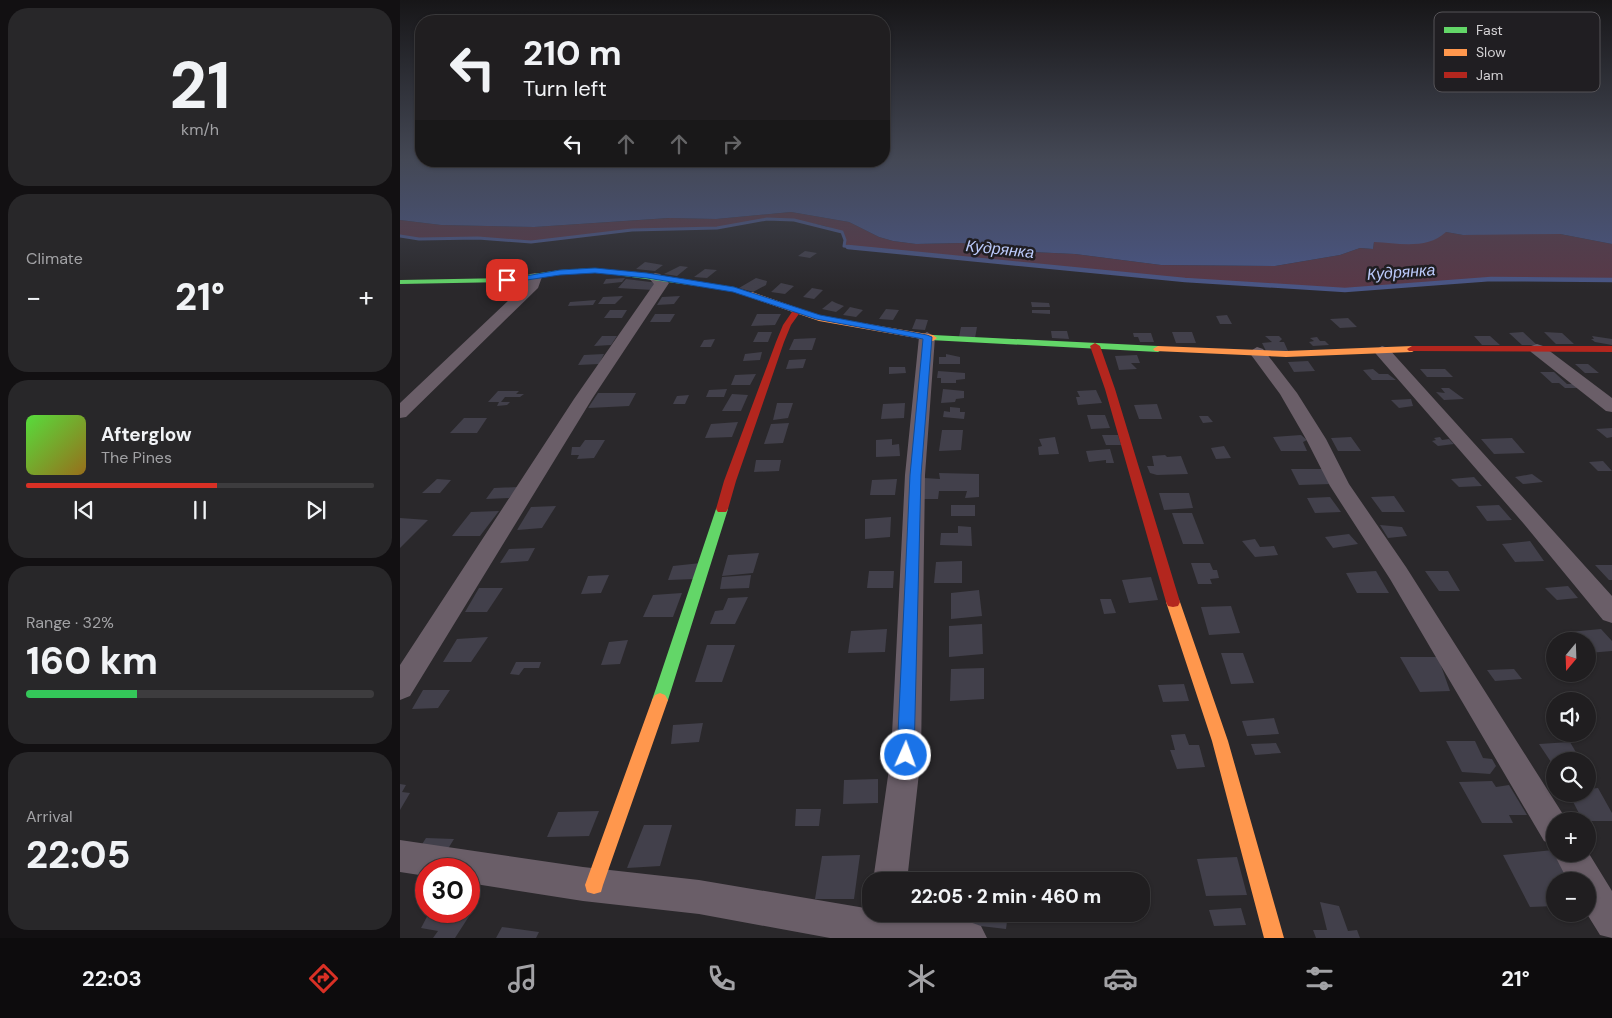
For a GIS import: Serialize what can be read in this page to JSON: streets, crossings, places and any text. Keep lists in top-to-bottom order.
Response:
{
  "water": ["Кудрянка"],
  "legend": ["Fast", "Slow", "Jam"],
  "north": "bottom",
  "page": {
    "tile": [
      ["21", "km/h"],
      "Climate",
      ["Range · 32%", "160 km"],
      ["Arrival", "22:05"]
    ],
    "turn": ["210 m", "Turn left"],
    "heat": ["−", "21°", "+"],
    "song": ["Afterglow", "The Pines"],
    "map_buttons": ["+", "−"],
    "limit": "30",
    "trip": "22:05 · 2 min · 460 m",
    "tabs": ["22:03", "21°"]
  }
}
